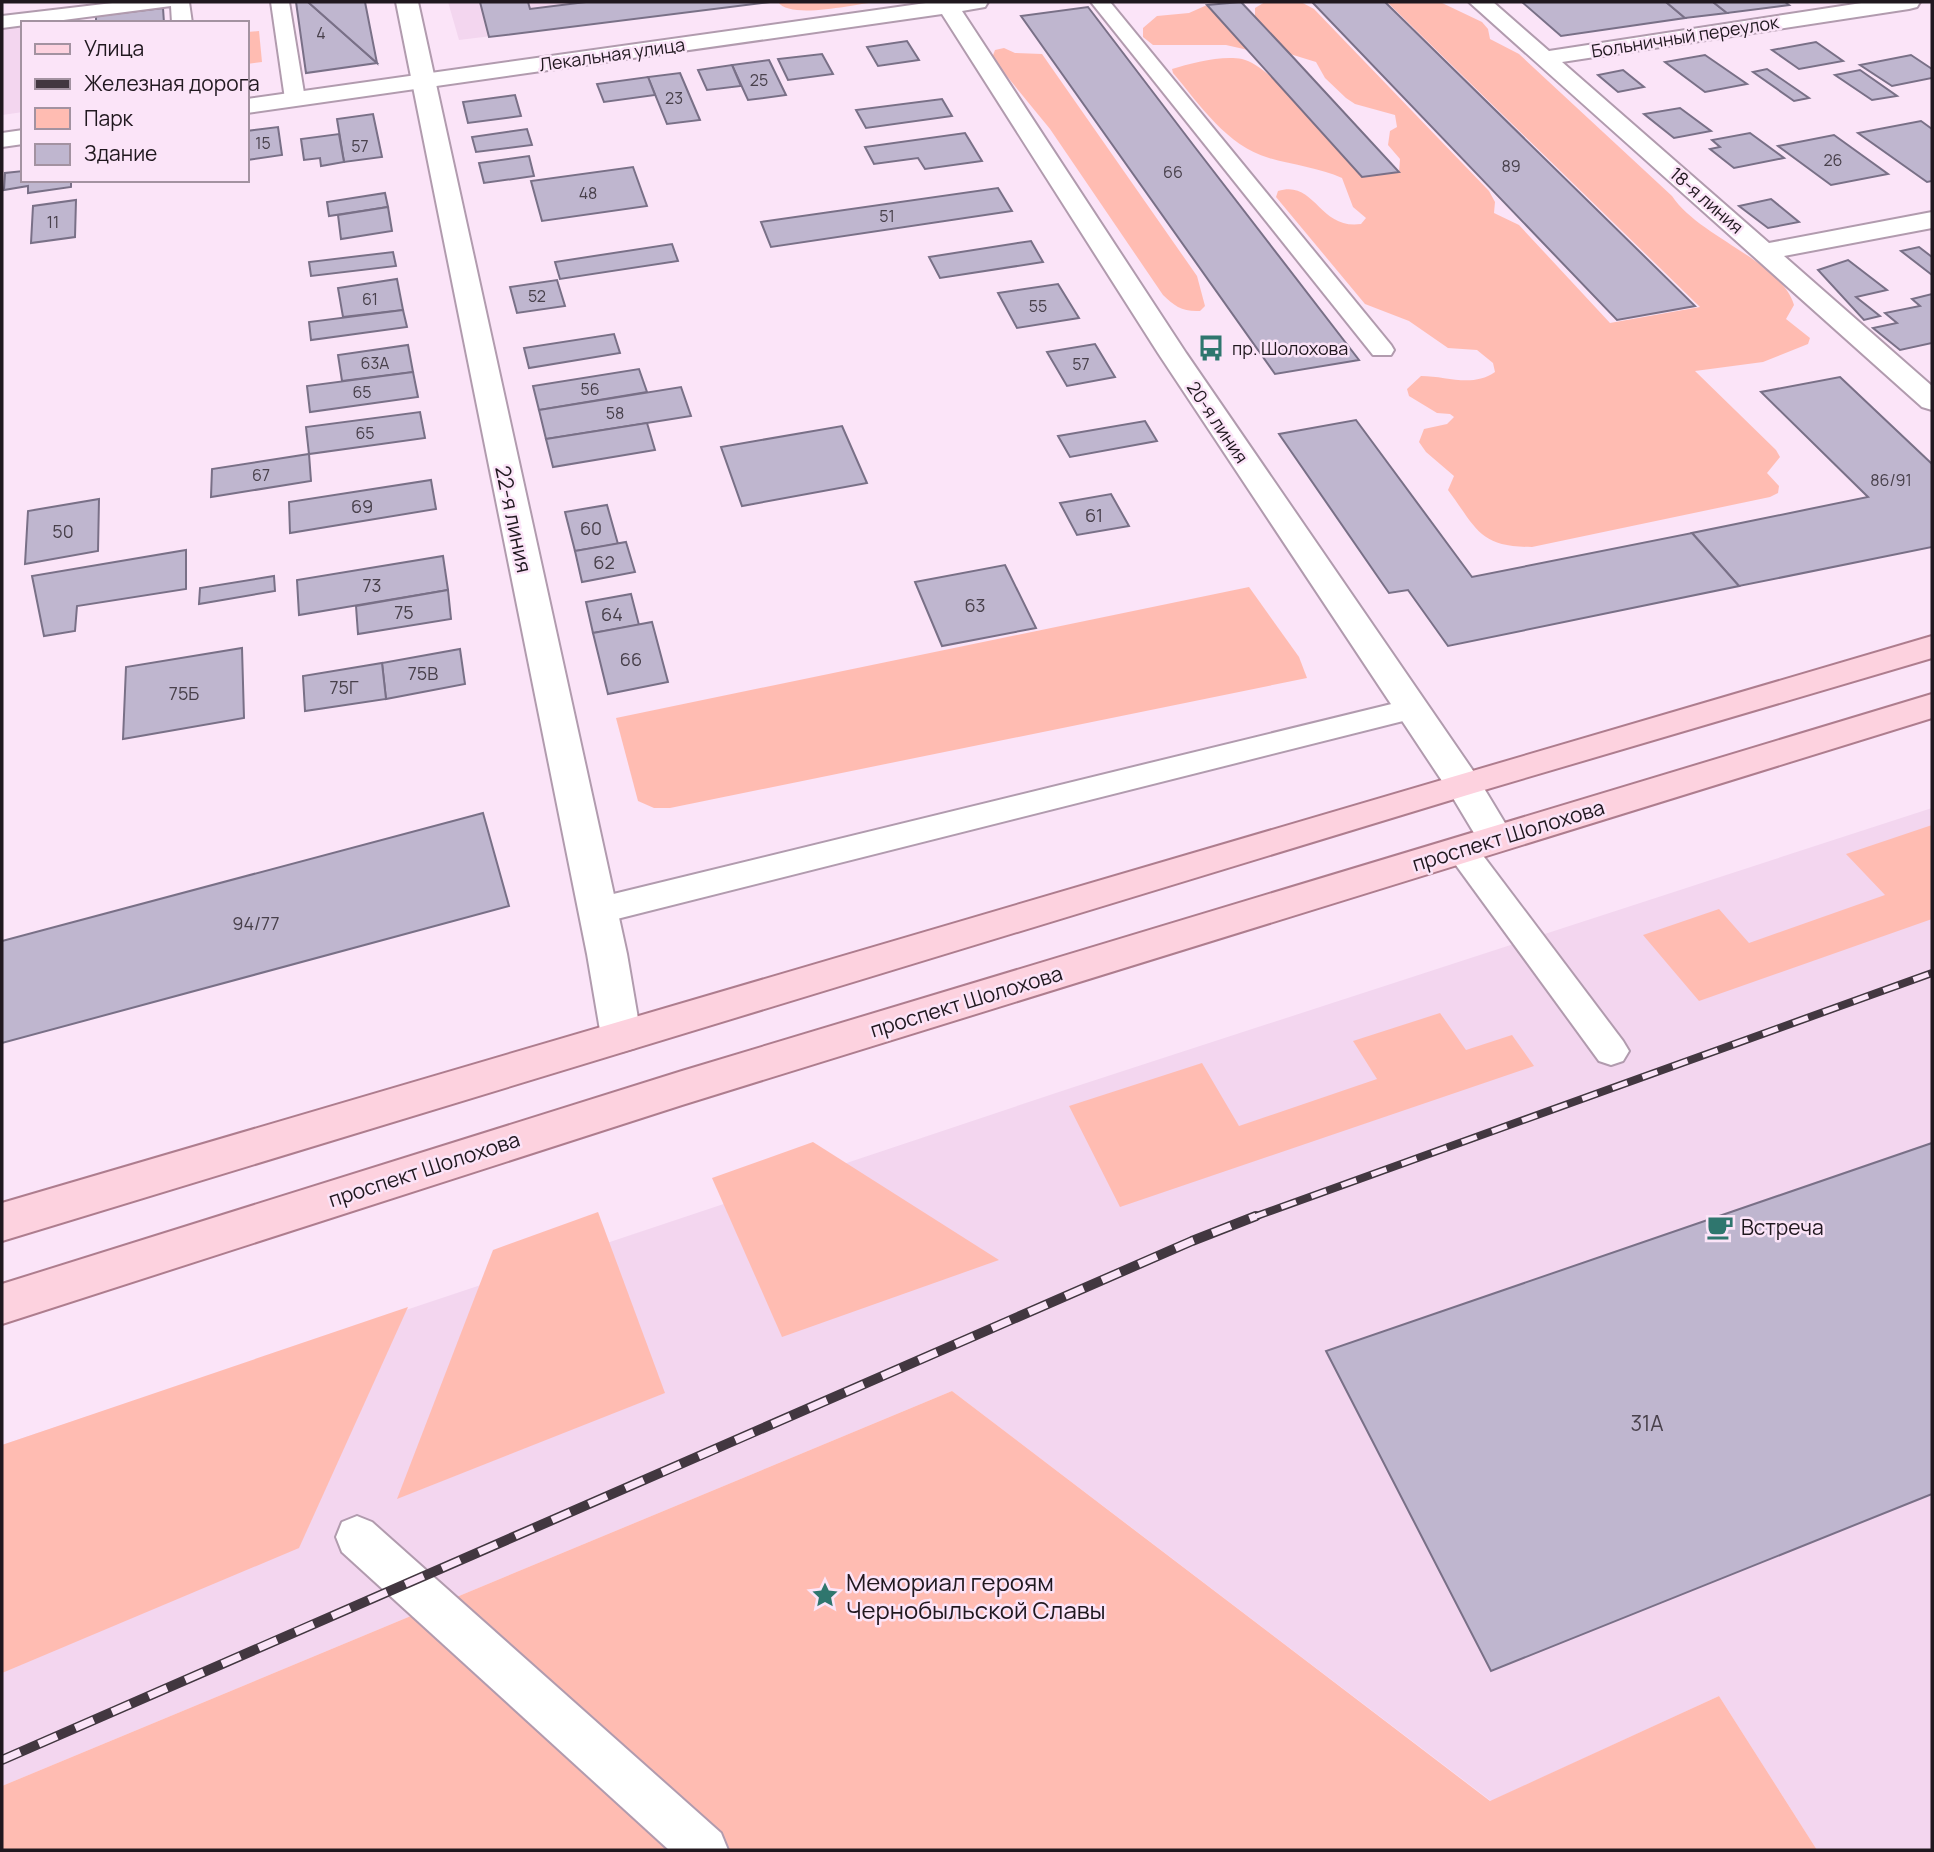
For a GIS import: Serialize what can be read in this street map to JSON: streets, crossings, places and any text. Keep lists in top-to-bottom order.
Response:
{
  "streets": {
    "main road": ["проспект Шолохова"],
    "street": [
      "Больничный переулок",
      "Лекальная улица",
      "18-я линия",
      "20-я линия",
      "22-я линия"
    ]
  },
  "crossings": [
    ["Больничный переулок", "18-я линия"],
    ["Лекальная улица", "20-я линия"],
    ["Лекальная улица", "22-я линия"],
    ["20-я линия", "проспект Шолохова"]
  ],
  "places": {
    "bus stop": ["пр. Шолохова"],
    "cafe": ["Встреча"],
    "place": ["Мемориал героям Чернобыльской Славы"]
  },
  "house_numbers": [
    "4",
    "25",
    "23",
    "15",
    "57",
    "26",
    "89",
    "66",
    "48",
    "51",
    "11",
    "52",
    "61",
    "55",
    "63А",
    "57",
    "56",
    "65",
    "58",
    "65",
    "67",
    "86/91",
    "69",
    "61",
    "60",
    "50",
    "62",
    "73",
    "63",
    "75",
    "64",
    "66",
    "75В",
    "75Г",
    "75Б",
    "94/77",
    "31А"
  ],
  "legend": [
    "Улица",
    "Железная дорога",
    "Парк",
    "Здание"
  ]
}
